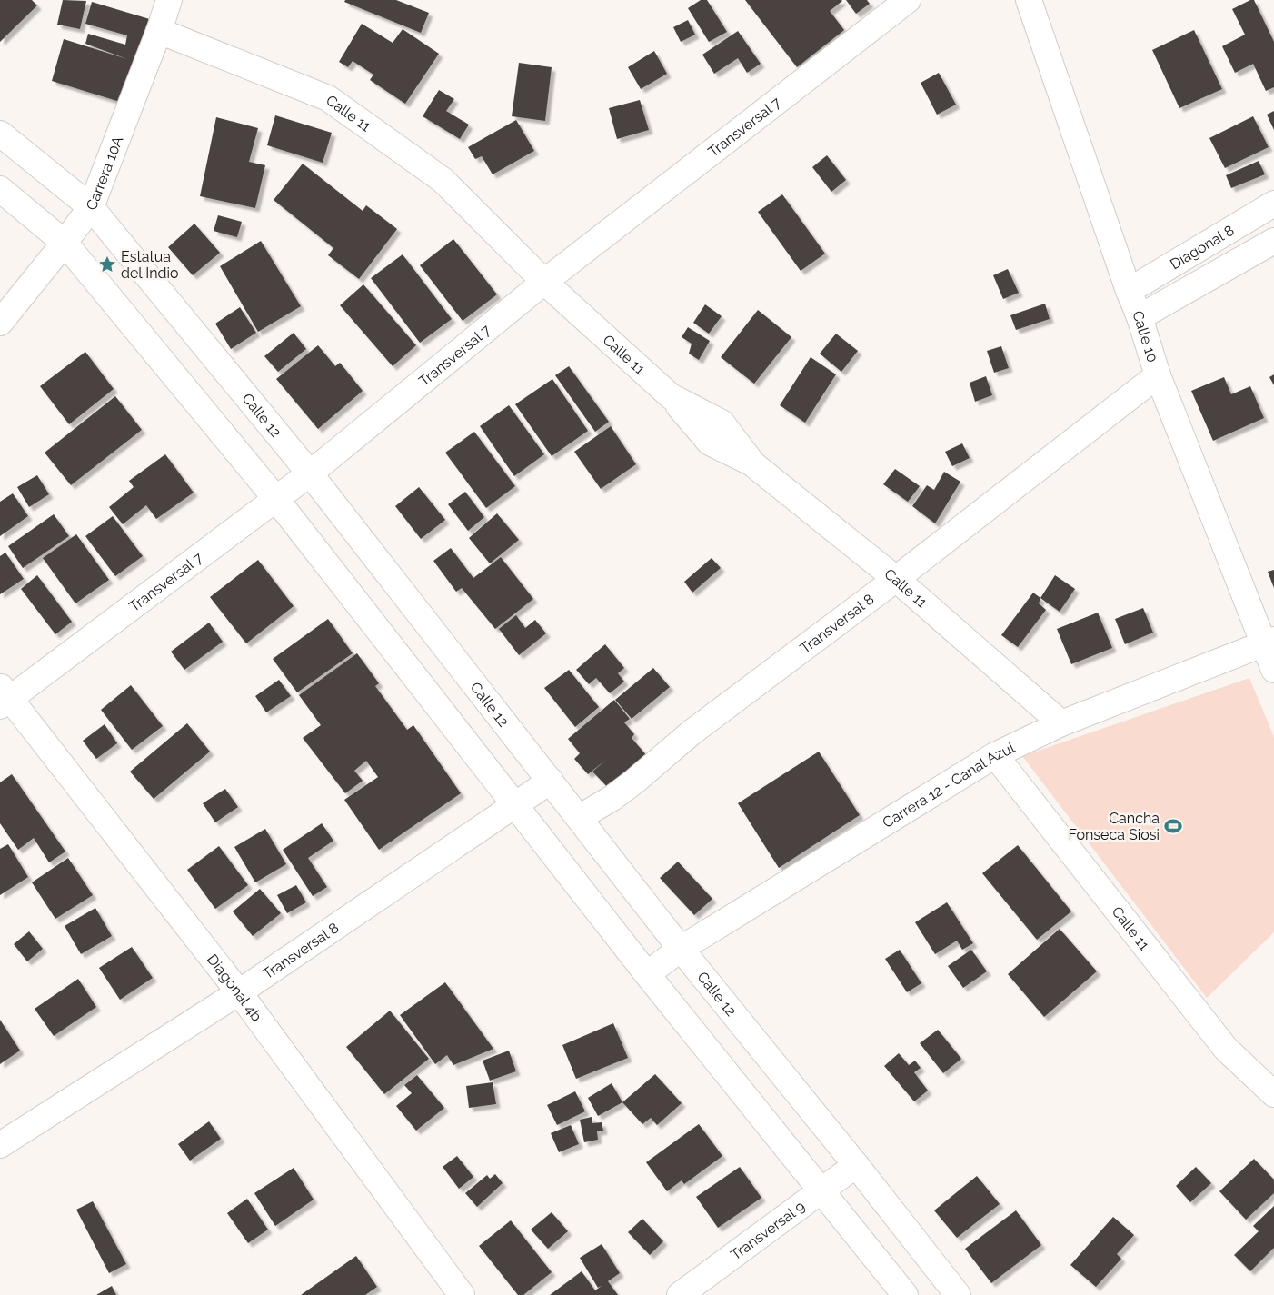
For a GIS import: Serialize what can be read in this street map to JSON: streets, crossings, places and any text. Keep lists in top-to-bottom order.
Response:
{
  "streets": {
    "street": [
      "Calle 11",
      "Transversal 7",
      "Carrera 10A",
      "Diagonal 8",
      "Calle 10",
      "Calle 12",
      "Transversal 8",
      "Carrera 12 - Canal Azul",
      "Diagonal 4b",
      "Transversal 9"
    ]
  },
  "crossings": [
    ["Calle 11", "Transversal 7"],
    ["Calle 11", "Carrera 10A"],
    ["Calle 11", "Transversal 8"],
    ["Calle 11", "Carrera 12 - Canal Azul"],
    ["Transversal 7", "Calle 12"],
    ["Transversal 7", "Diagonal 4b"],
    ["Carrera 10A", "Calle 12"],
    ["Diagonal 8", "Calle 10"],
    ["Calle 10", "Transversal 8"],
    ["Calle 10", "Carrera 12 - Canal Azul"],
    ["Calle 12", "Transversal 8"],
    ["Calle 12", "Carrera 12 - Canal Azul"],
    ["Calle 12", "Transversal 9"],
    ["Transversal 8", "Diagonal 4b"]
  ],
  "places": {
    "place": ["Estatua del Indio"],
    "sports": ["Cancha Fonseca Siosi"]
  }
}
